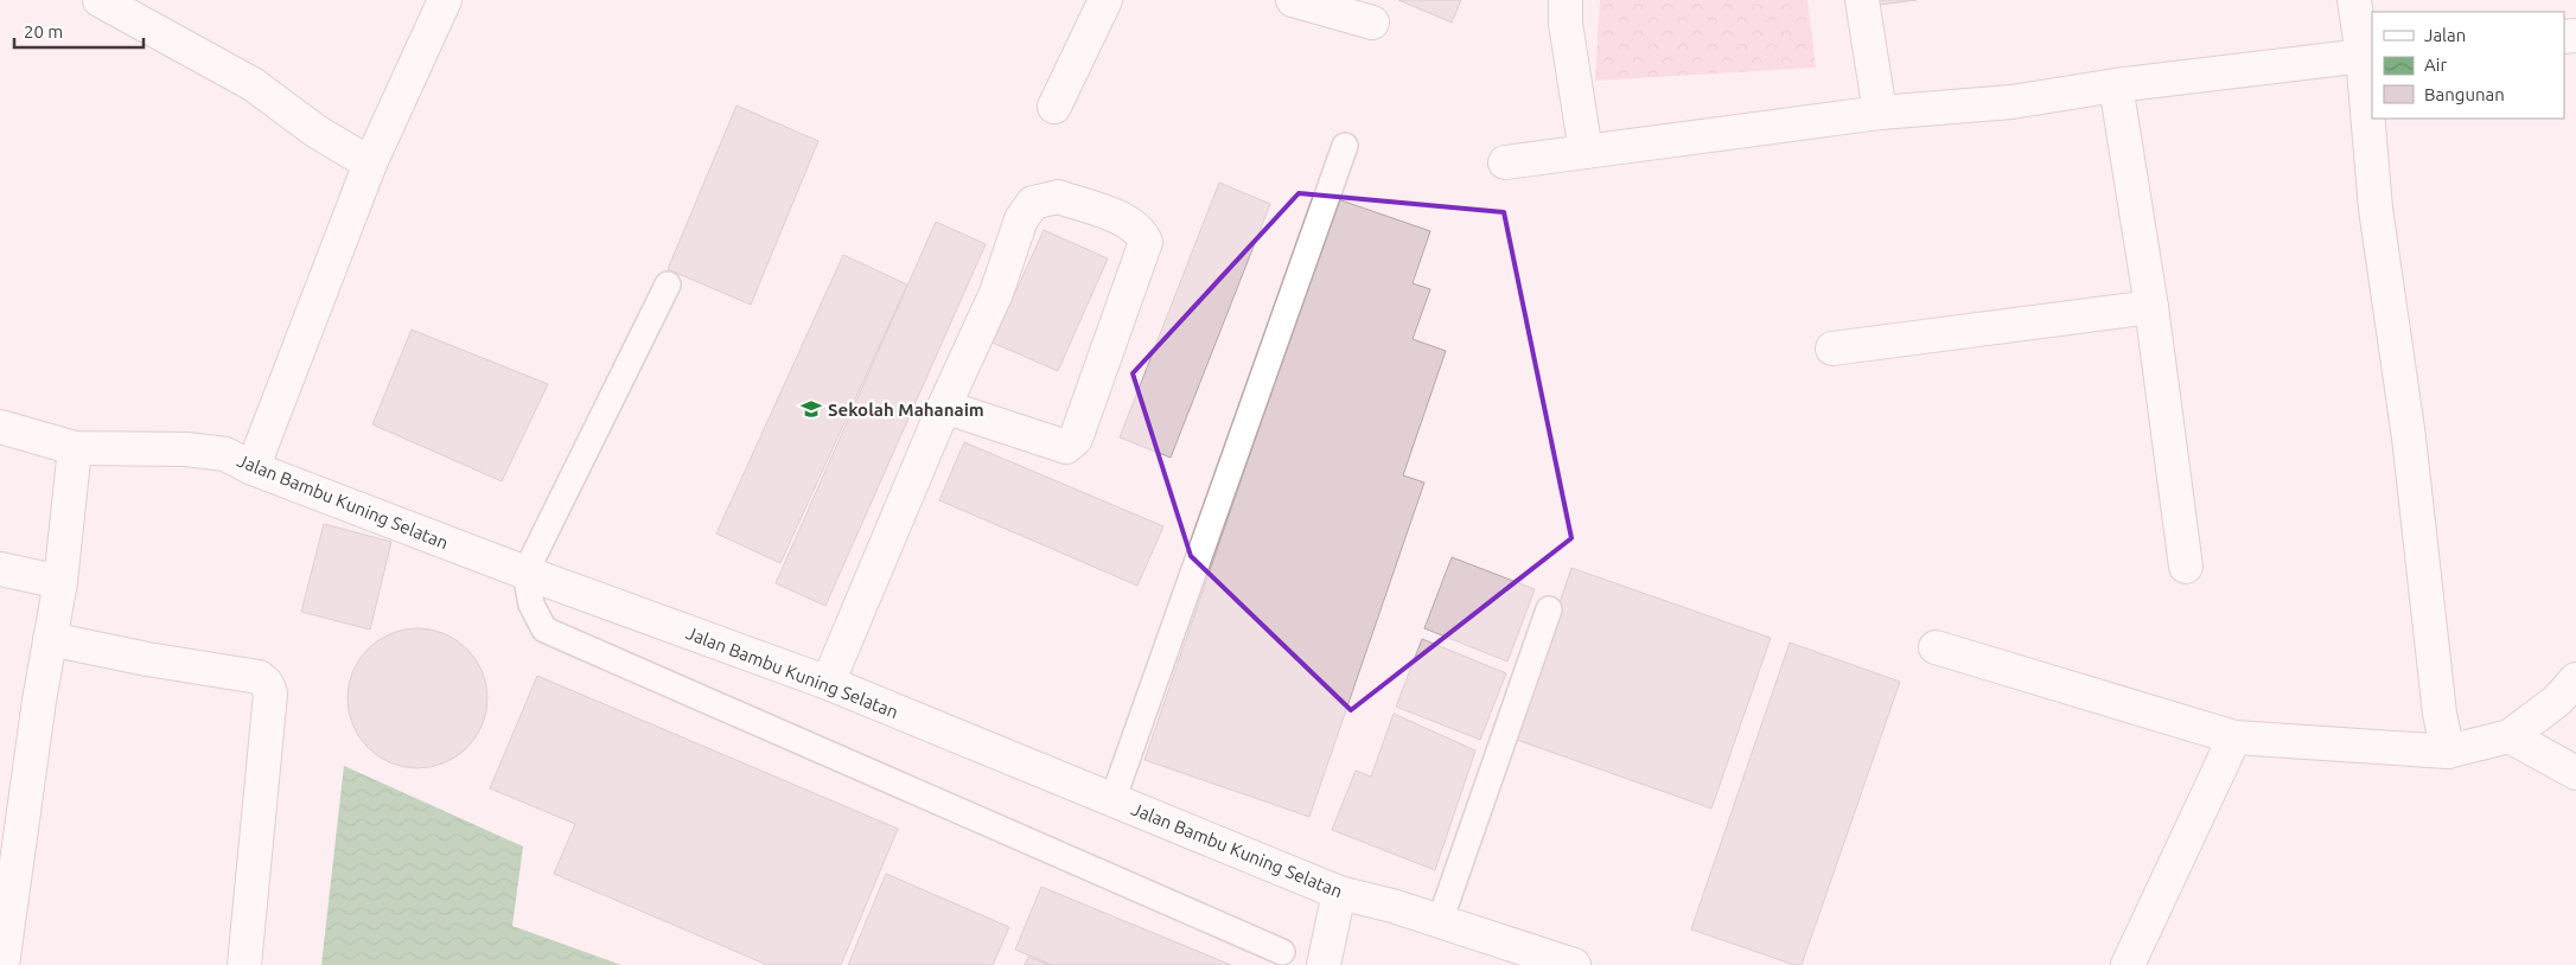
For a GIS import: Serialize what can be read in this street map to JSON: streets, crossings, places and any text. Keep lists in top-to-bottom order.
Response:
{
  "streets": {
    "street": ["Jalan Bambu Kuning Selatan"]
  },
  "places": {
    "school or university": ["Sekolah Mahanaim"]
  },
  "legend": ["Jalan", "Air", "Bangunan"],
  "scale_bar": "20 m"
}
